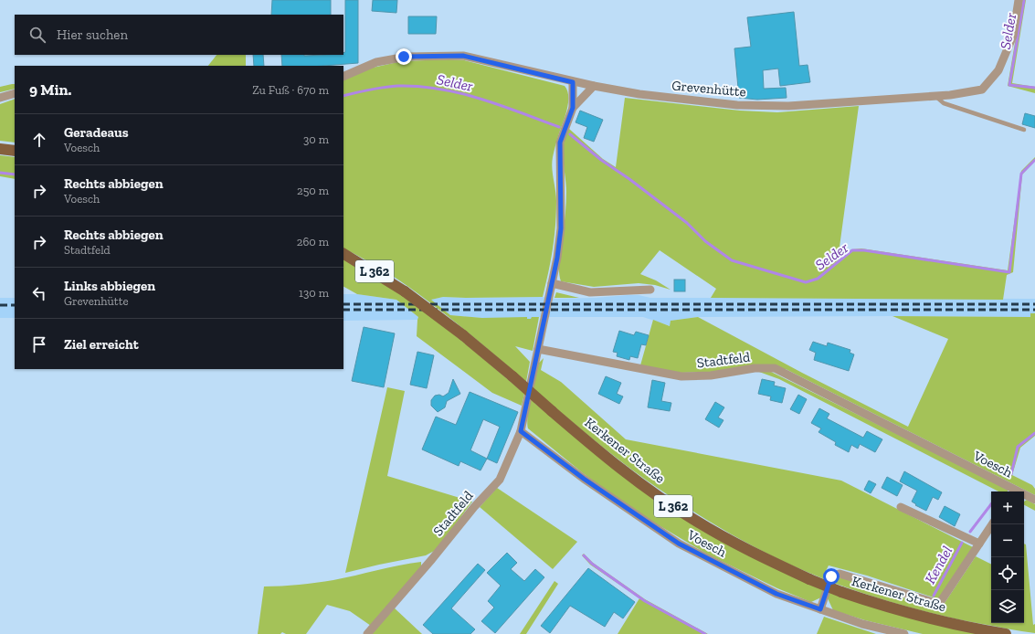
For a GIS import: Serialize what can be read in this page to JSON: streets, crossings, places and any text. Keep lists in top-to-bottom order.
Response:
{
  "streets": {
    "main road": ["L 362", "Kerkener Straße"],
    "street": ["Grevenhütte", "Stadtfeld", "Voesch"]
  },
  "crossings": [
    ["Grevenhütte", "Stadtfeld"],
    ["Stadtfeld", "Voesch"]
  ],
  "water": ["Selder", "Kendel"],
  "page": {
    "search": "Hier suchen",
    "heading": ["9 Min.", "Zu Fuß · 670 m"],
    "list": [
      ["Geradeaus", "Voesch", "30 m"],
      ["Rechts abbiegen", "Voesch", "250 m"],
      ["Rechts abbiegen", "Stadtfeld", "260 m"],
      ["Links abbiegen", "Grevenhütte", "130 m"],
      "Ziel erreicht"
    ],
    "map_buttons": ["+", "−"]
  }
}
